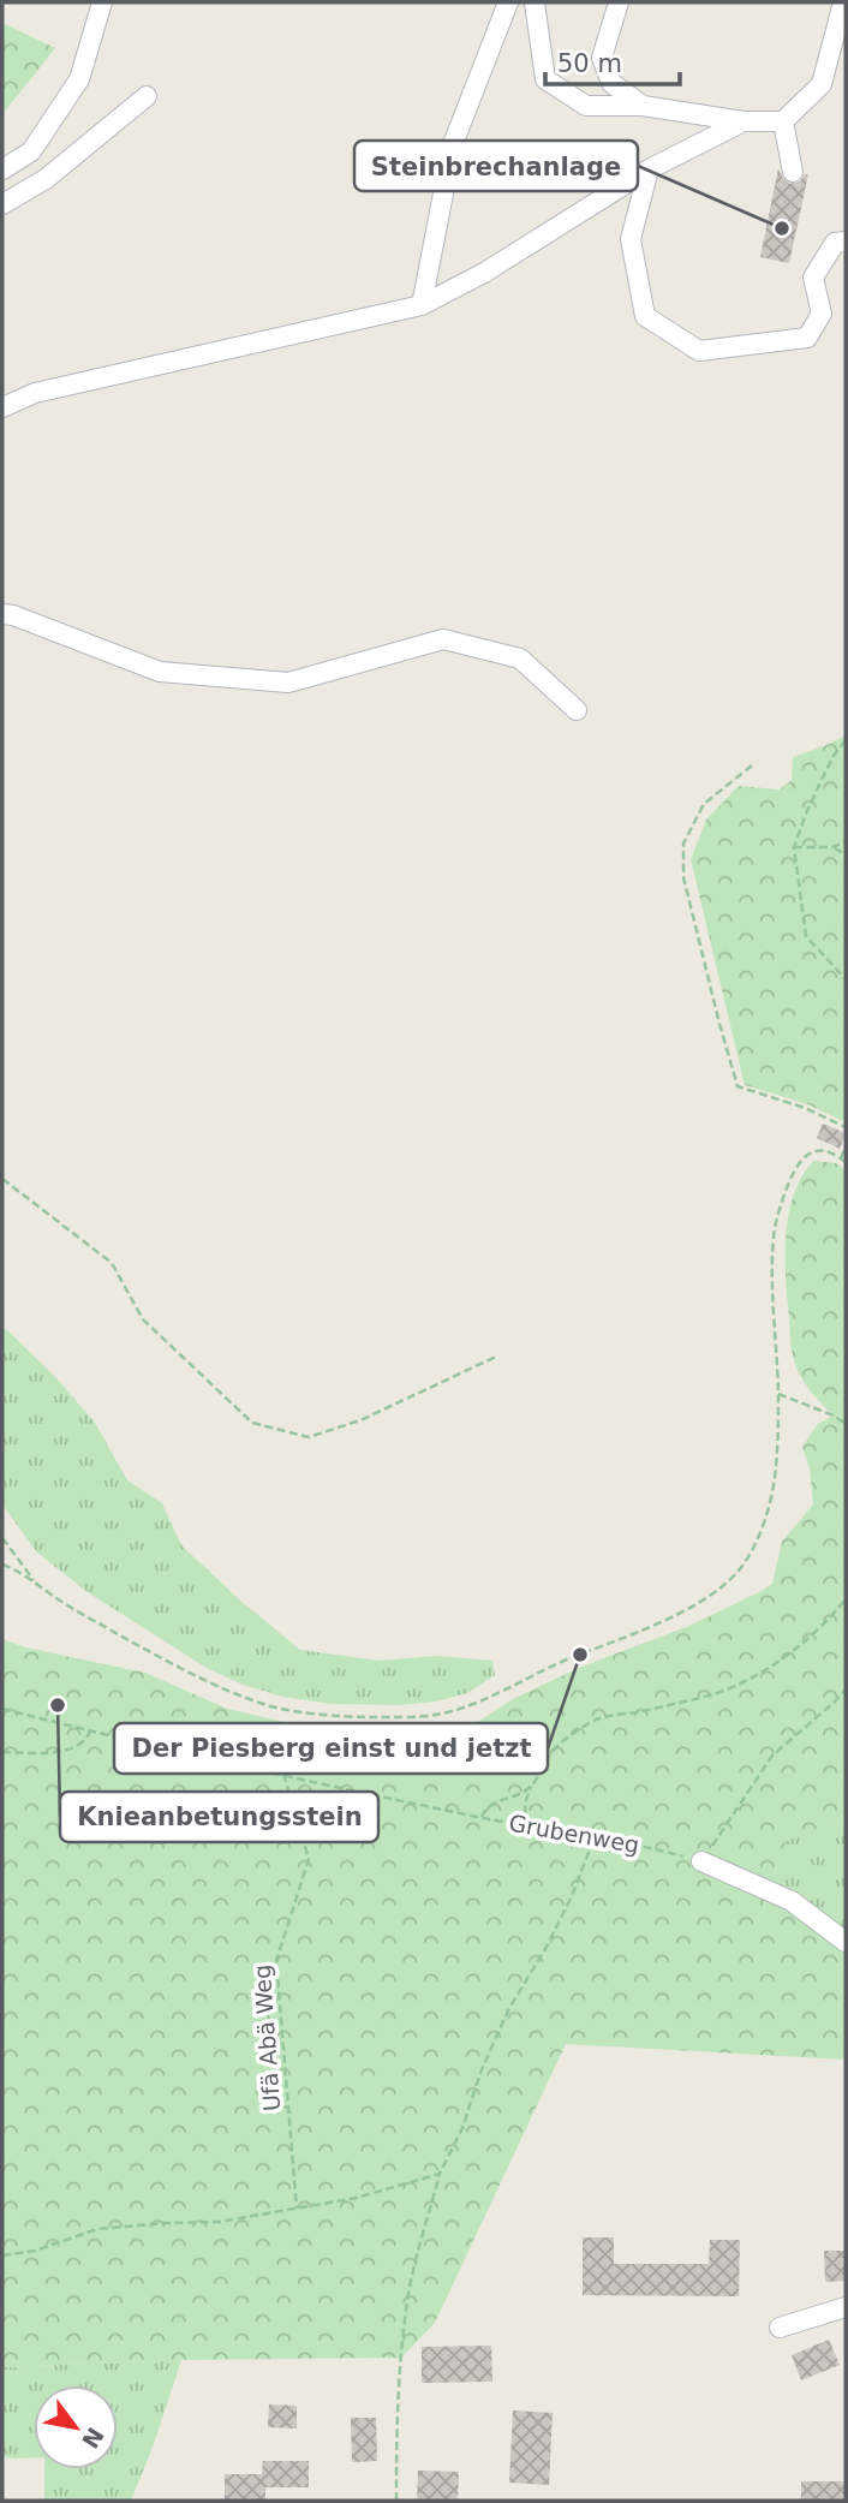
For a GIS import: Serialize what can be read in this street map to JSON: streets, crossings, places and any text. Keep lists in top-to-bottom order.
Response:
{
  "streets": {
    "path": ["Grubenweg", "Ufä Abä Weg"]
  },
  "crossings": [
    ["Grubenweg", "Ufä Abä Weg"]
  ],
  "places": ["Steinbrechanlage", "Der Piesberg einst und jetzt", "Knieanbetungsstein"],
  "scale_bar": "50 m",
  "north": "bottom right"
}
